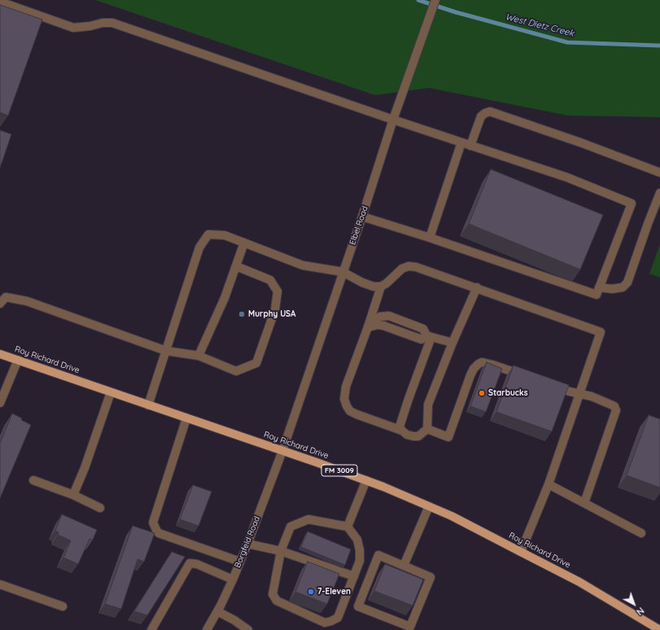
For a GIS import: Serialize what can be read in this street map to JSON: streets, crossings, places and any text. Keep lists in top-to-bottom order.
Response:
{
  "streets": {
    "main road": ["Roy Richard Drive", "FM 3009"],
    "street": ["Elbel Road", "Borgfeld Road"]
  },
  "crossings": [
    ["Elbel Road", "Roy Richard Drive"],
    ["Elbel Road", "Borgfeld Road"],
    ["Roy Richard Drive", "Borgfeld Road"]
  ],
  "water": ["West Dietz Creek"],
  "places": ["Murphy USA", "Starbucks", "7-Eleven"],
  "north": "bottom right"
}
